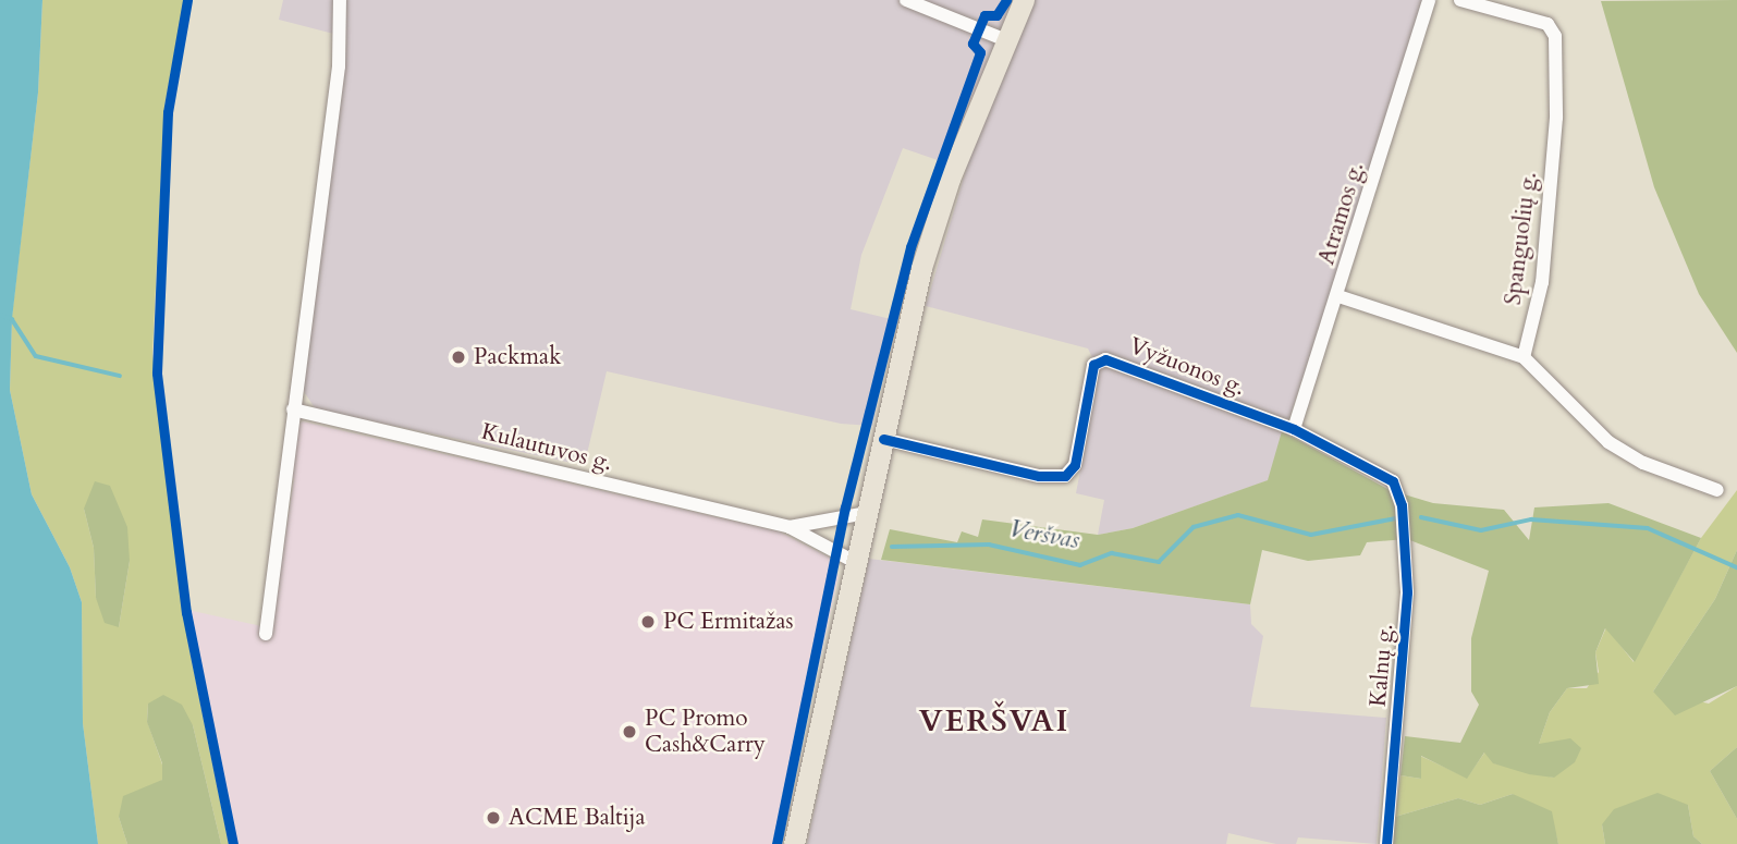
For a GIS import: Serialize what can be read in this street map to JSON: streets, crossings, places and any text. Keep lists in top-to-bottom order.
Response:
{
  "streets": {
    "street": [
      "Atramos g.",
      "Spanguolių g.",
      "Vyžuonos g.",
      "Kulautuvos g.",
      "Kalnų g."
    ]
  },
  "crossings": [
    ["Atramos g.", "Spanguolių g."],
    ["Vyžuonos g.", "Kalnų g."]
  ],
  "districts": ["VERŠVAI"],
  "water": ["Veršvas"],
  "places": [
    "Packmak",
    "PC Ermitažas",
    "PC Promo Cash&Carry",
    "ACME Baltija"
  ]
}
